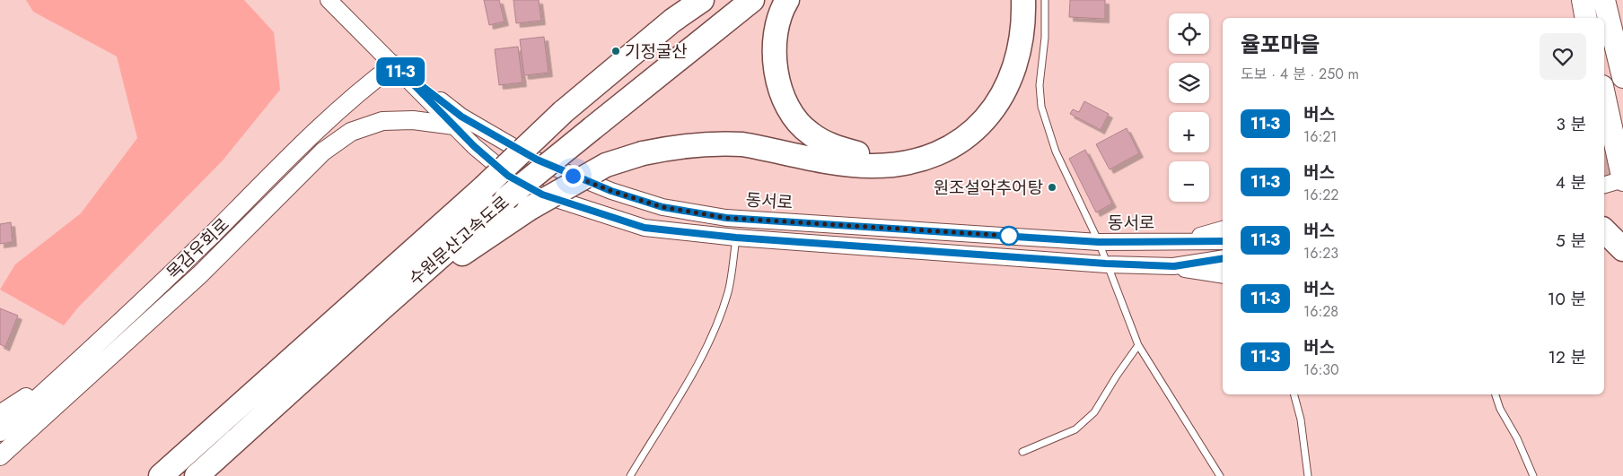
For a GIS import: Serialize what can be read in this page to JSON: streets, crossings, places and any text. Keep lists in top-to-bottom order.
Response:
{
  "streets": {
    "highway": ["수원문산고속도로"],
    "main road": ["목감우회로"],
    "street": ["동서로"]
  },
  "crossings": [
    ["동서로", "목감우회로"]
  ],
  "places": ["기정굴산", "원조설악추어탕"],
  "lines": ["bus line 11-3"],
  "page": {
    "on_map": "11-3",
    "map_buttons": ["+", "−"],
    "heading": ["율포마을", "도보 · 4 분 · 250 m"],
    "list": [
      {
        "mark": "11-3",
        "name": "버스",
        "note": "16:21",
        "value": "3 분"
      },
      {
        "mark": "11-3",
        "name": "버스",
        "note": "16:22",
        "value": "4 분"
      },
      {
        "mark": "11-3",
        "name": "버스",
        "note": "16:23",
        "value": "5 분"
      },
      {
        "mark": "11-3",
        "name": "버스",
        "note": "16:28",
        "value": "10 분"
      },
      {
        "mark": "11-3",
        "name": "버스",
        "note": "16:30",
        "value": "12 분"
      }
    ]
  }
}
